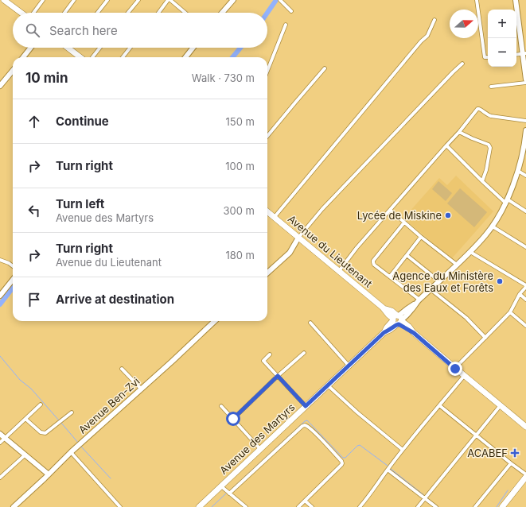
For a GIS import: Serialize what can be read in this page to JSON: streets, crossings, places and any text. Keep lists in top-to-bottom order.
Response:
{
  "streets": {
    "main road": ["Avenue du Lieutenant", "Avenue des Martyrs"],
    "street": ["Avenue Ben-Zvi"]
  },
  "crossings": [
    ["Avenue du Lieutenant", "Avenue des Martyrs"]
  ],
  "places": {
    "other": ["Lycée de Miskine", "Agence du Ministère des Eaux et Forêts"],
    "health": ["ACABEF"]
  },
  "north": "right",
  "page": {
    "map_buttons": ["+", "−"],
    "search": "Search here",
    "heading": ["10 min", "Walk · 730 m"],
    "list": [
      ["Continue", "150 m"],
      ["Turn right", "100 m"],
      ["Turn left", "Avenue des Martyrs", "300 m"],
      ["Turn right", "Avenue du Lieutenant", "180 m"],
      "Arrive at destination"
    ]
  }
}
